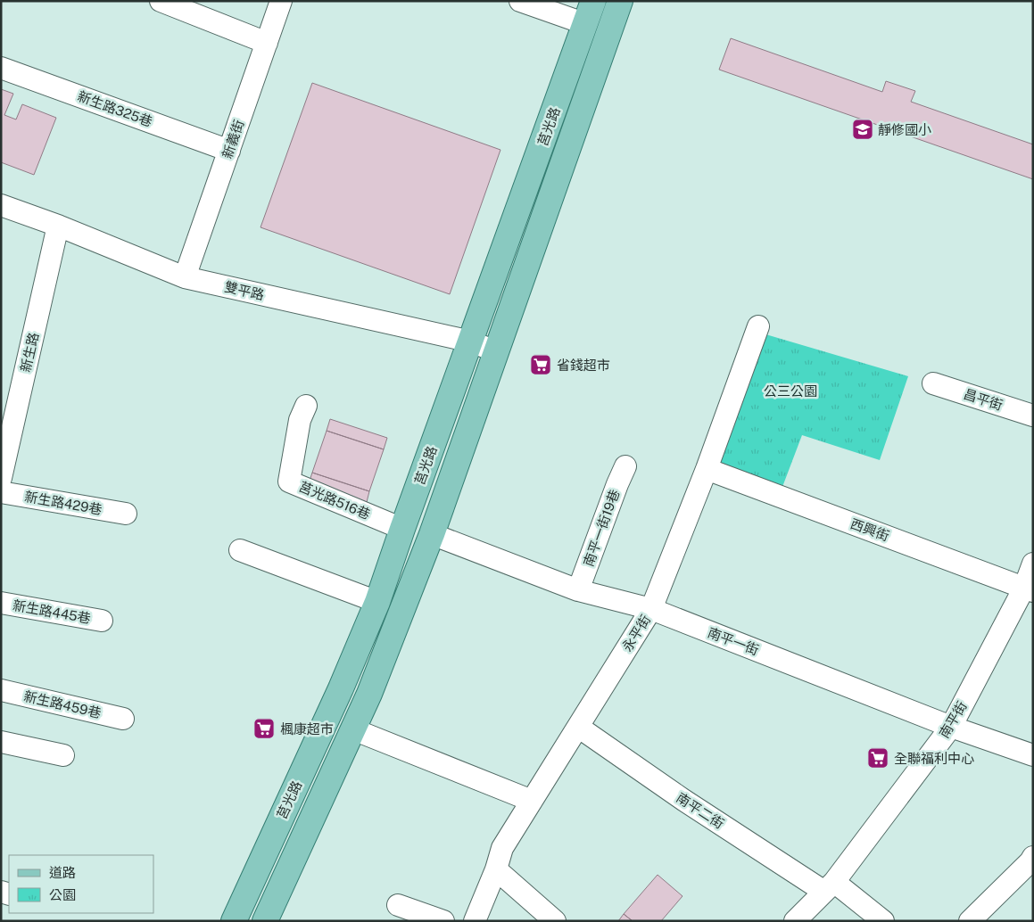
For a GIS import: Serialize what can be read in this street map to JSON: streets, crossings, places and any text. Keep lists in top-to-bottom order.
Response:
{
  "streets": {
    "main road": ["莒光路"],
    "street": [
      "新生路325巷",
      "新義街",
      "雙平路",
      "新生路",
      "昌平街",
      "莒光路516巷",
      "新生路429巷",
      "南平一街19巷",
      "西興街",
      "新生路445巷",
      "永平街",
      "南平一街",
      "新生路459巷",
      "南平街",
      "南平二街"
    ]
  },
  "crossings": [
    ["新生路325巷", "新義街"],
    ["莒光路", "雙平路"],
    ["莒光路", "莒光路516巷"],
    ["莒光路", "南平一街"],
    ["新義街", "雙平路"],
    ["雙平路", "新生路"],
    ["南平一街19巷", "南平一街"],
    ["西興街", "永平街"],
    ["西興街", "南平街"],
    ["永平街", "南平一街"],
    ["永平街", "南平二街"],
    ["南平一街", "南平街"],
    ["南平街", "南平二街"]
  ],
  "parks": ["公三公園"],
  "places": {
    "school or university": ["靜修國小"],
    "supermarket": ["省錢超市", "楓康超市", "全聯福利中心"]
  },
  "legend": ["道路", "公園"]
}
